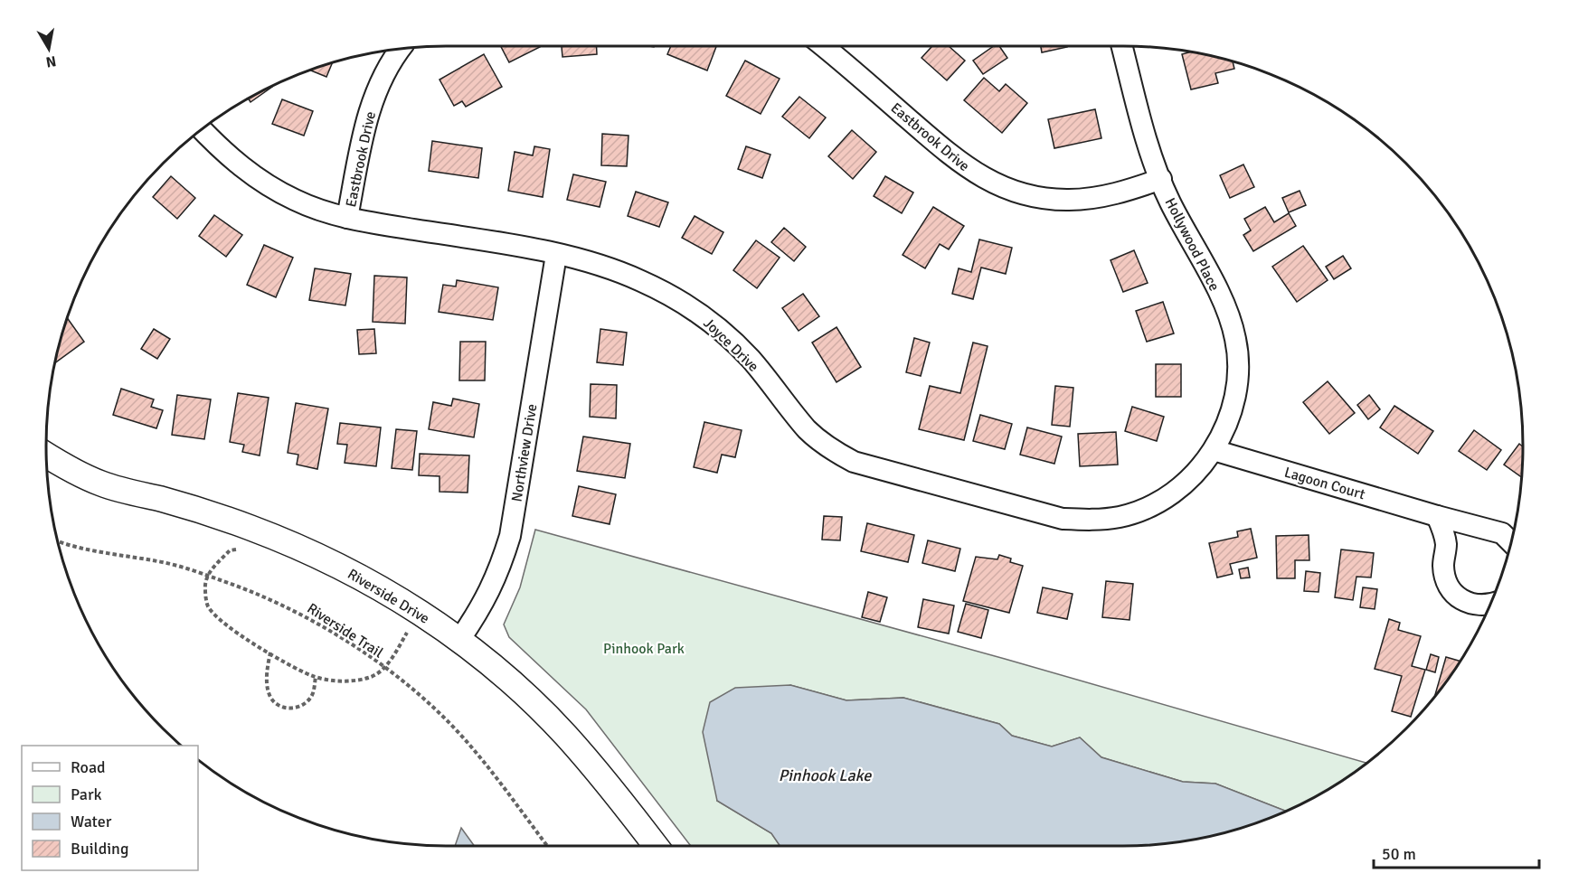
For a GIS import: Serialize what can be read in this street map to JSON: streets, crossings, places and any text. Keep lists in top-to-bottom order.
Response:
{
  "streets": {
    "street": [
      "Eastbrook Drive",
      "Hollywood Place",
      "Joyce Drive",
      "Northview Drive",
      "Lagoon Court",
      "Riverside Drive"
    ],
    "path": ["Riverside Trail"]
  },
  "crossings": [
    ["Eastbrook Drive", "Hollywood Place"],
    ["Eastbrook Drive", "Joyce Drive"],
    ["Hollywood Place", "Joyce Drive"],
    ["Hollywood Place", "Lagoon Court"],
    ["Joyce Drive", "Northview Drive"],
    ["Joyce Drive", "Lagoon Court"],
    ["Northview Drive", "Riverside Drive"]
  ],
  "water": ["Pinhook Lake"],
  "parks": ["Pinhook Park"],
  "legend": [
    "Road",
    "Park",
    "Water",
    "Building"
  ],
  "scale_bar": "50 m",
  "north": "bottom"
}
